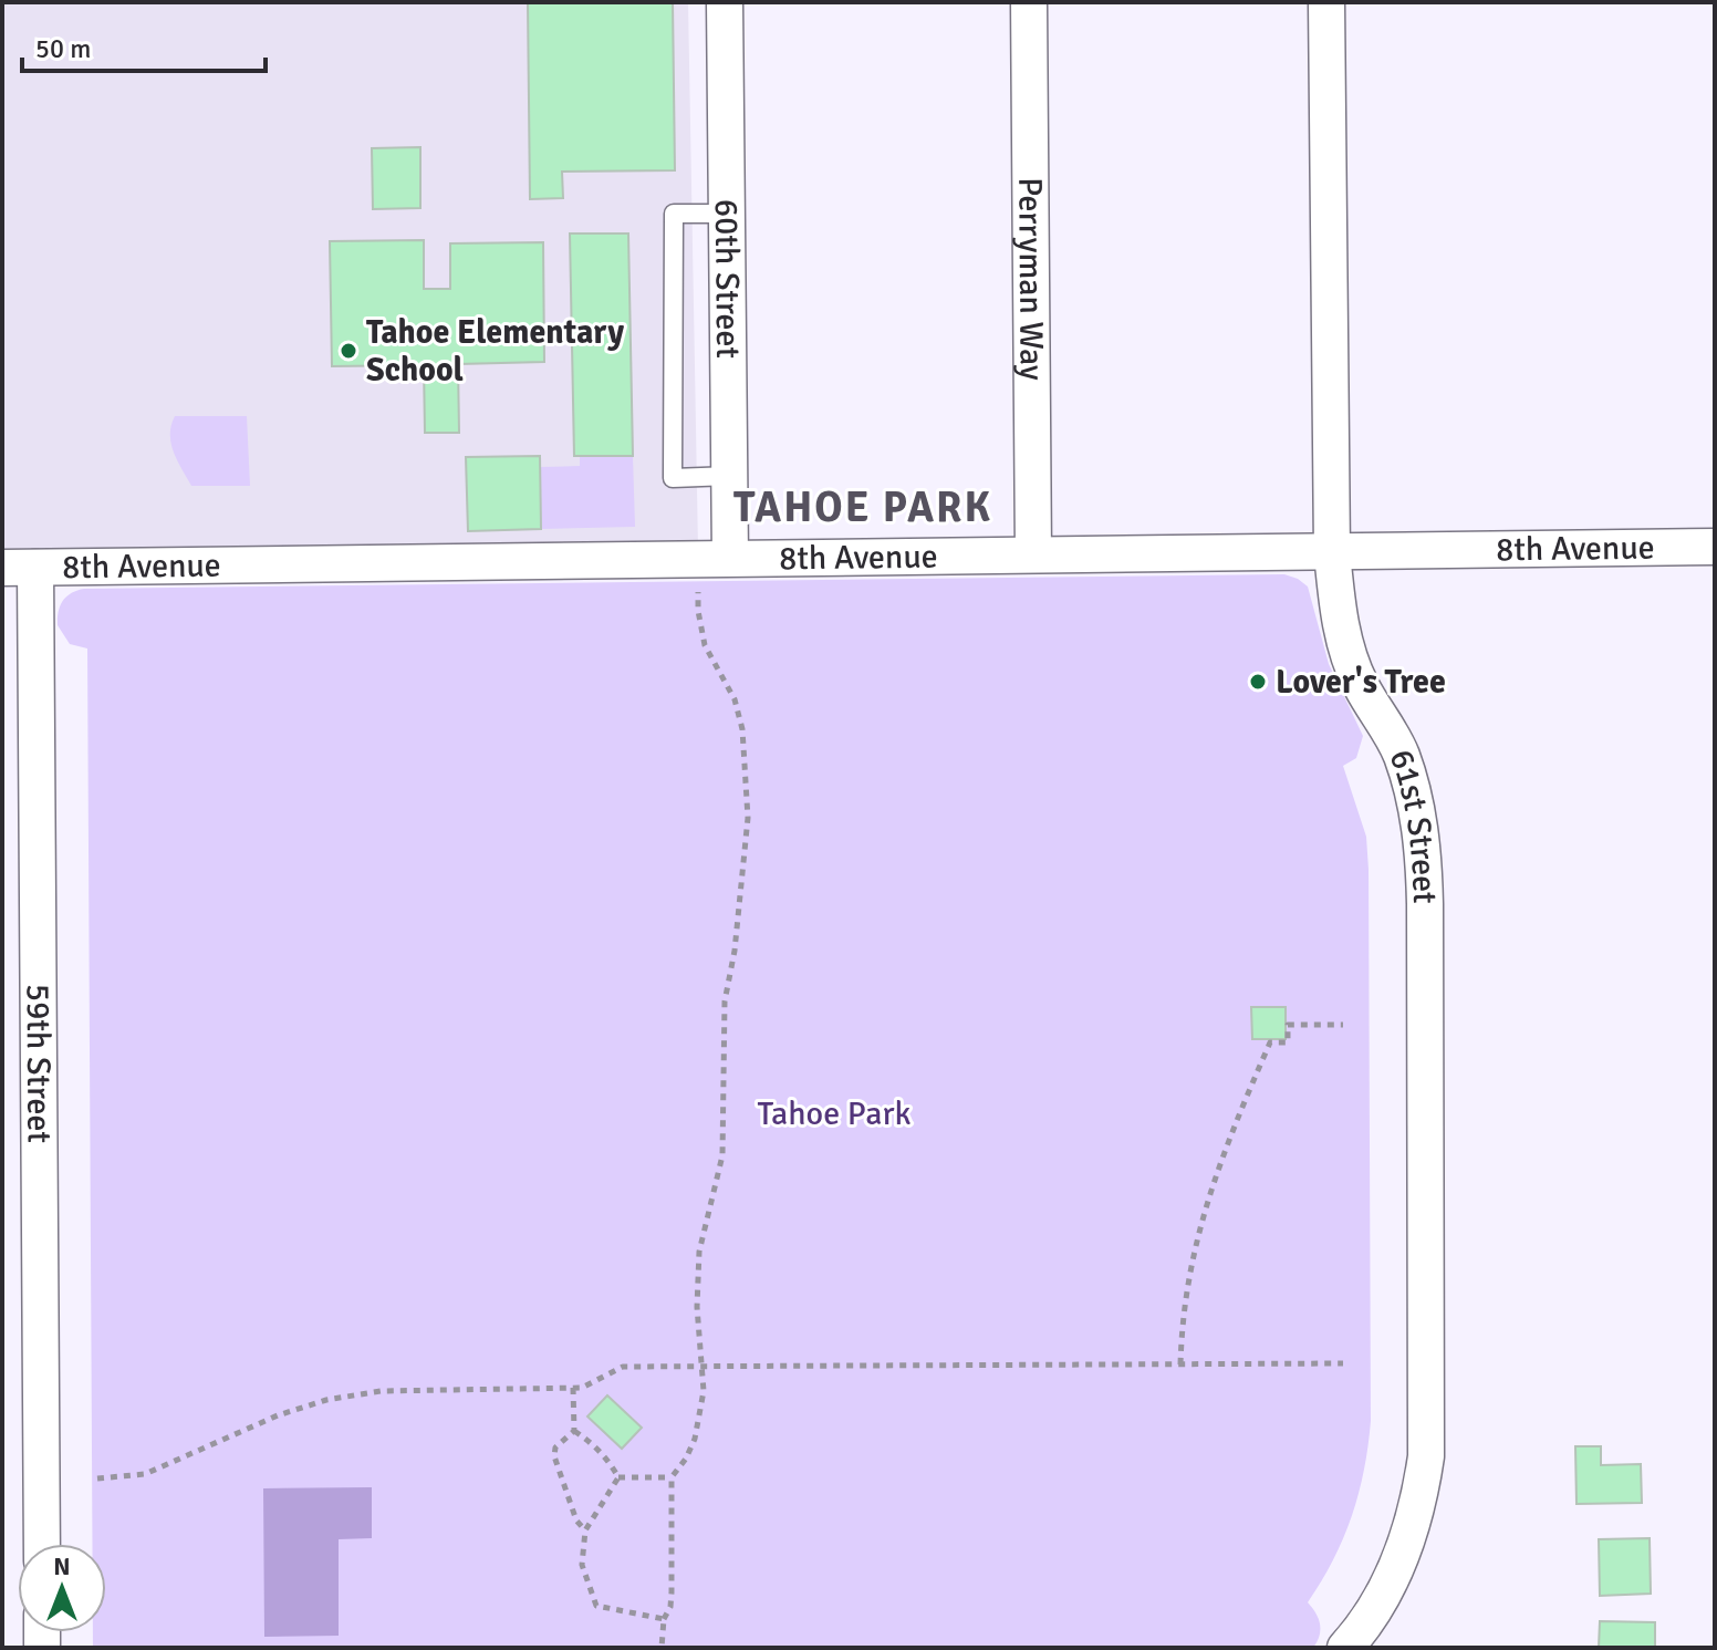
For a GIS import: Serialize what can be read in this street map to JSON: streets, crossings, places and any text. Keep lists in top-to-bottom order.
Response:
{
  "streets": {
    "street": [
      "Perryman Way",
      "60th Street",
      "8th Avenue",
      "61st Street",
      "59th Street"
    ]
  },
  "crossings": [
    ["Perryman Way", "8th Avenue"],
    ["60th Street", "8th Avenue"],
    ["8th Avenue", "61st Street"],
    ["8th Avenue", "59th Street"]
  ],
  "districts": ["TAHOE PARK"],
  "parks": ["Tahoe Park"],
  "places": ["Tahoe Elementary School", "Lover's Tree"],
  "scale_bar": "50 m",
  "north": "top"
}
